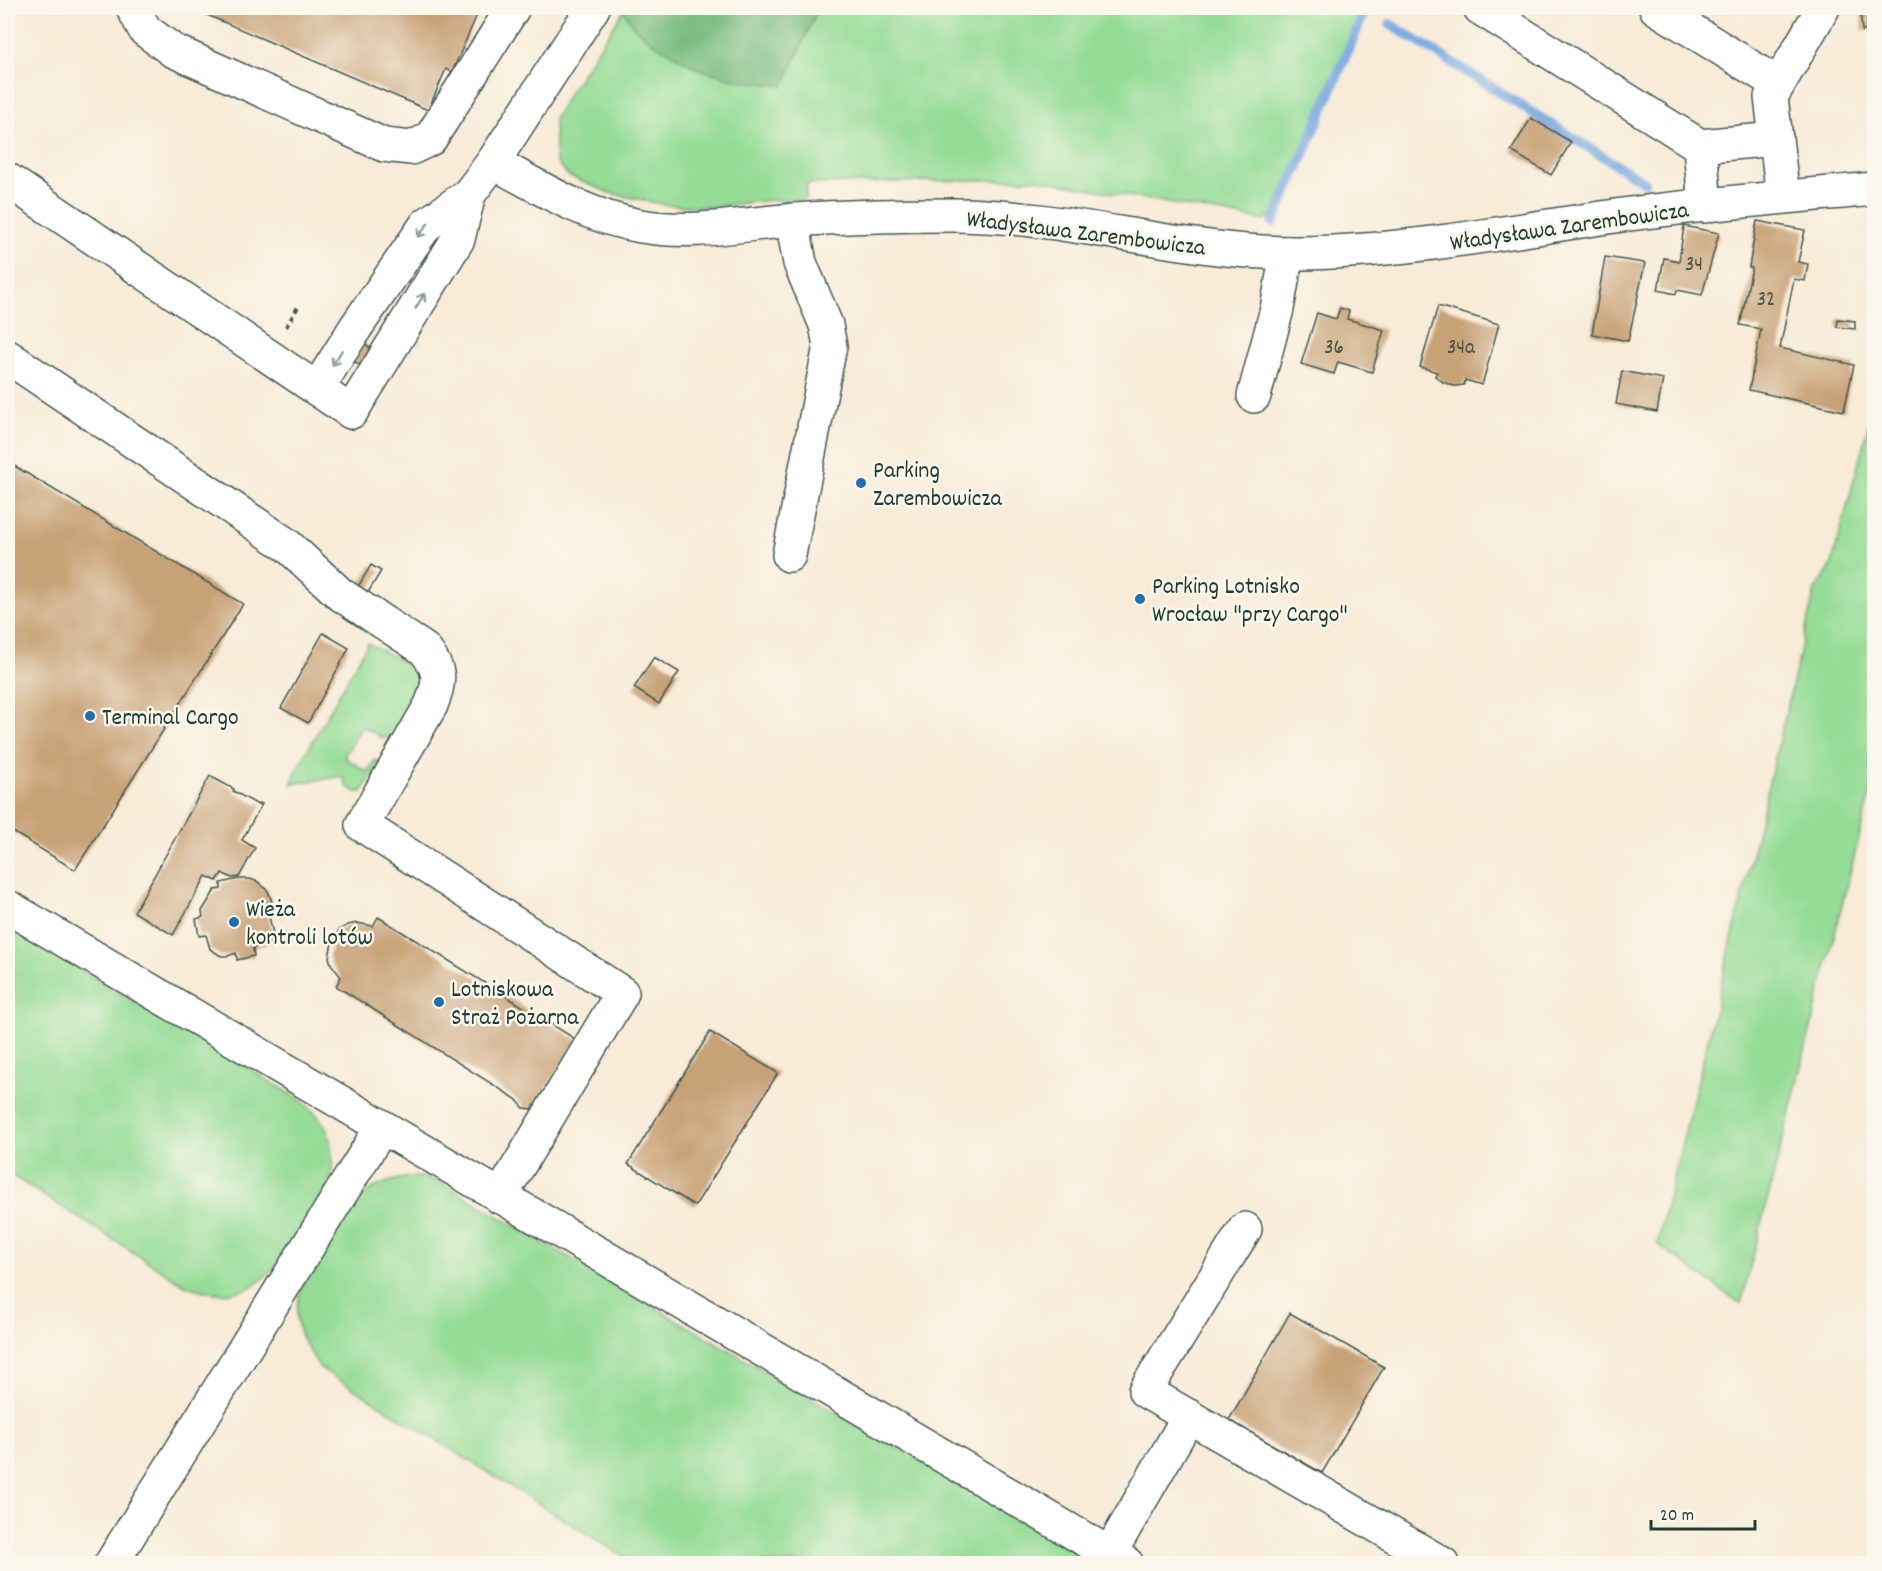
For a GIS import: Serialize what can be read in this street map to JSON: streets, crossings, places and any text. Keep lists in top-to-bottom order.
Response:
{
  "streets": {
    "street": ["Władysława Zarembowicza"]
  },
  "places": [
    "Parking Zarembowicza",
    "Parking Lotnisko Wrocław \"przy Cargo\"",
    "Terminal Cargo",
    "Wieża kontroli lotów",
    "Lotniskowa Straż Pożarna"
  ],
  "house_numbers": [
    "34",
    "32",
    "36",
    "34a"
  ],
  "scale_bar": "20 m"
}
